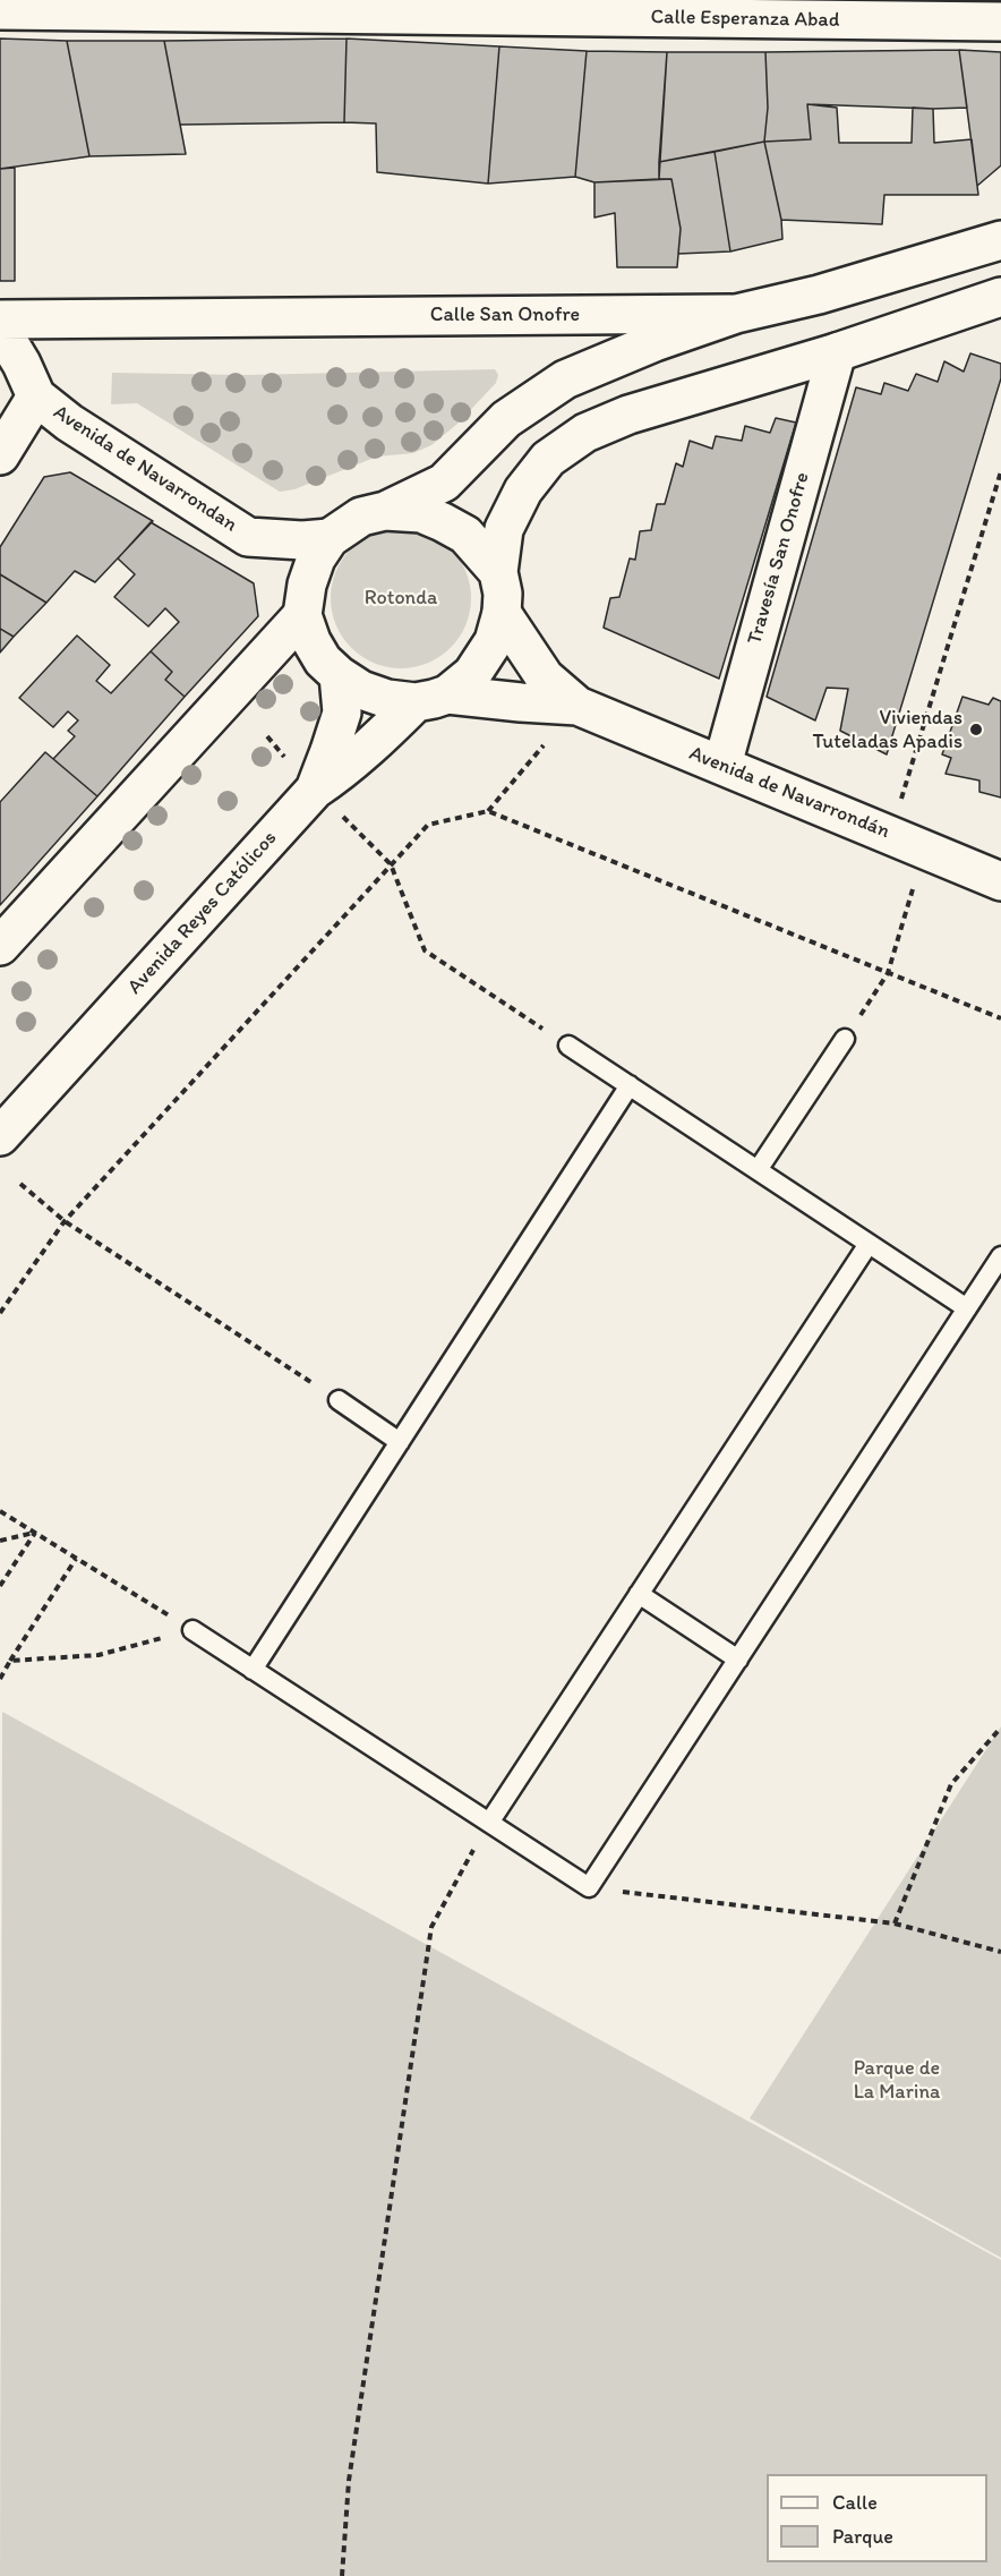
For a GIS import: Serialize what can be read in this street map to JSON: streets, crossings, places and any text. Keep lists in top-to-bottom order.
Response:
{
  "streets": {
    "street": [
      "Calle Esperanza Abad",
      "Calle San Onofre",
      "Avenida de Navarrondan",
      "Travesía San Onofre",
      "Avenida de Navarrondán",
      "Avenida Reyes Católicos"
    ]
  },
  "crossings": [
    ["Avenida de Navarrondan", "Avenida de Navarrondán"],
    ["Avenida de Navarrondan", "Avenida Reyes Católicos"],
    ["Travesía San Onofre", "Avenida de Navarrondán"],
    ["Avenida de Navarrondán", "Avenida Reyes Católicos"]
  ],
  "parks": ["Rotonda", "Parque de La Marina"],
  "places": ["Viviendas Tuteladas Apadis"],
  "legend": ["Calle", "Parque"]
}
